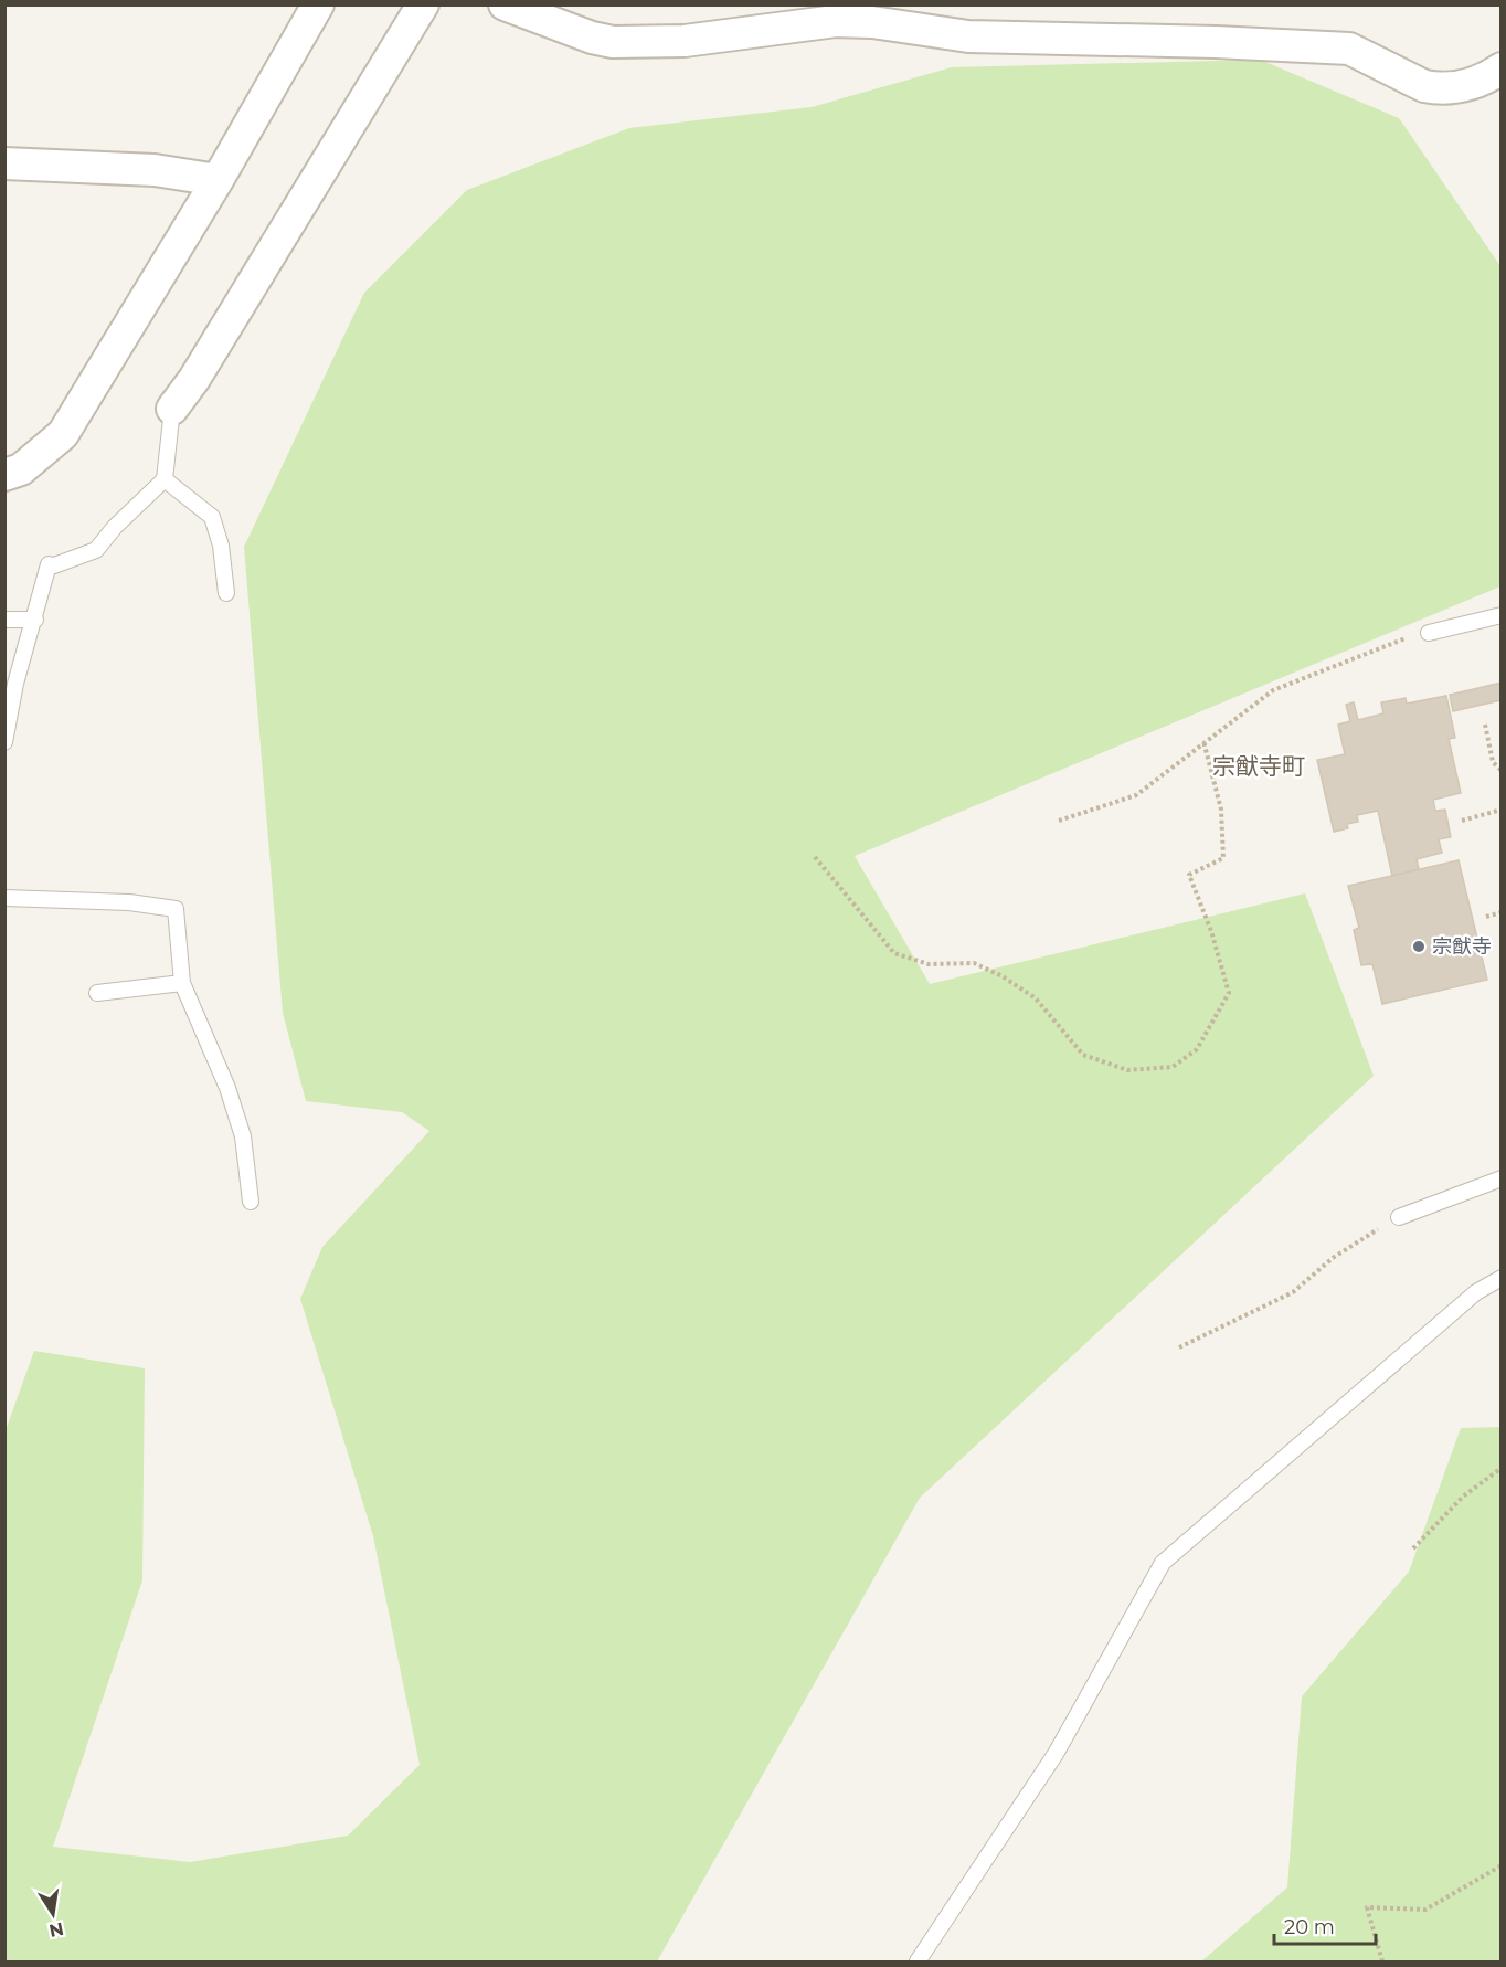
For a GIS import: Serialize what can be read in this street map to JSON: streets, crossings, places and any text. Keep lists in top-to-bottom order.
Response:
{
  "districts": ["宗猷寺町"],
  "places": ["宗猷寺"],
  "scale_bar": "20 m",
  "north": "bottom"
}
